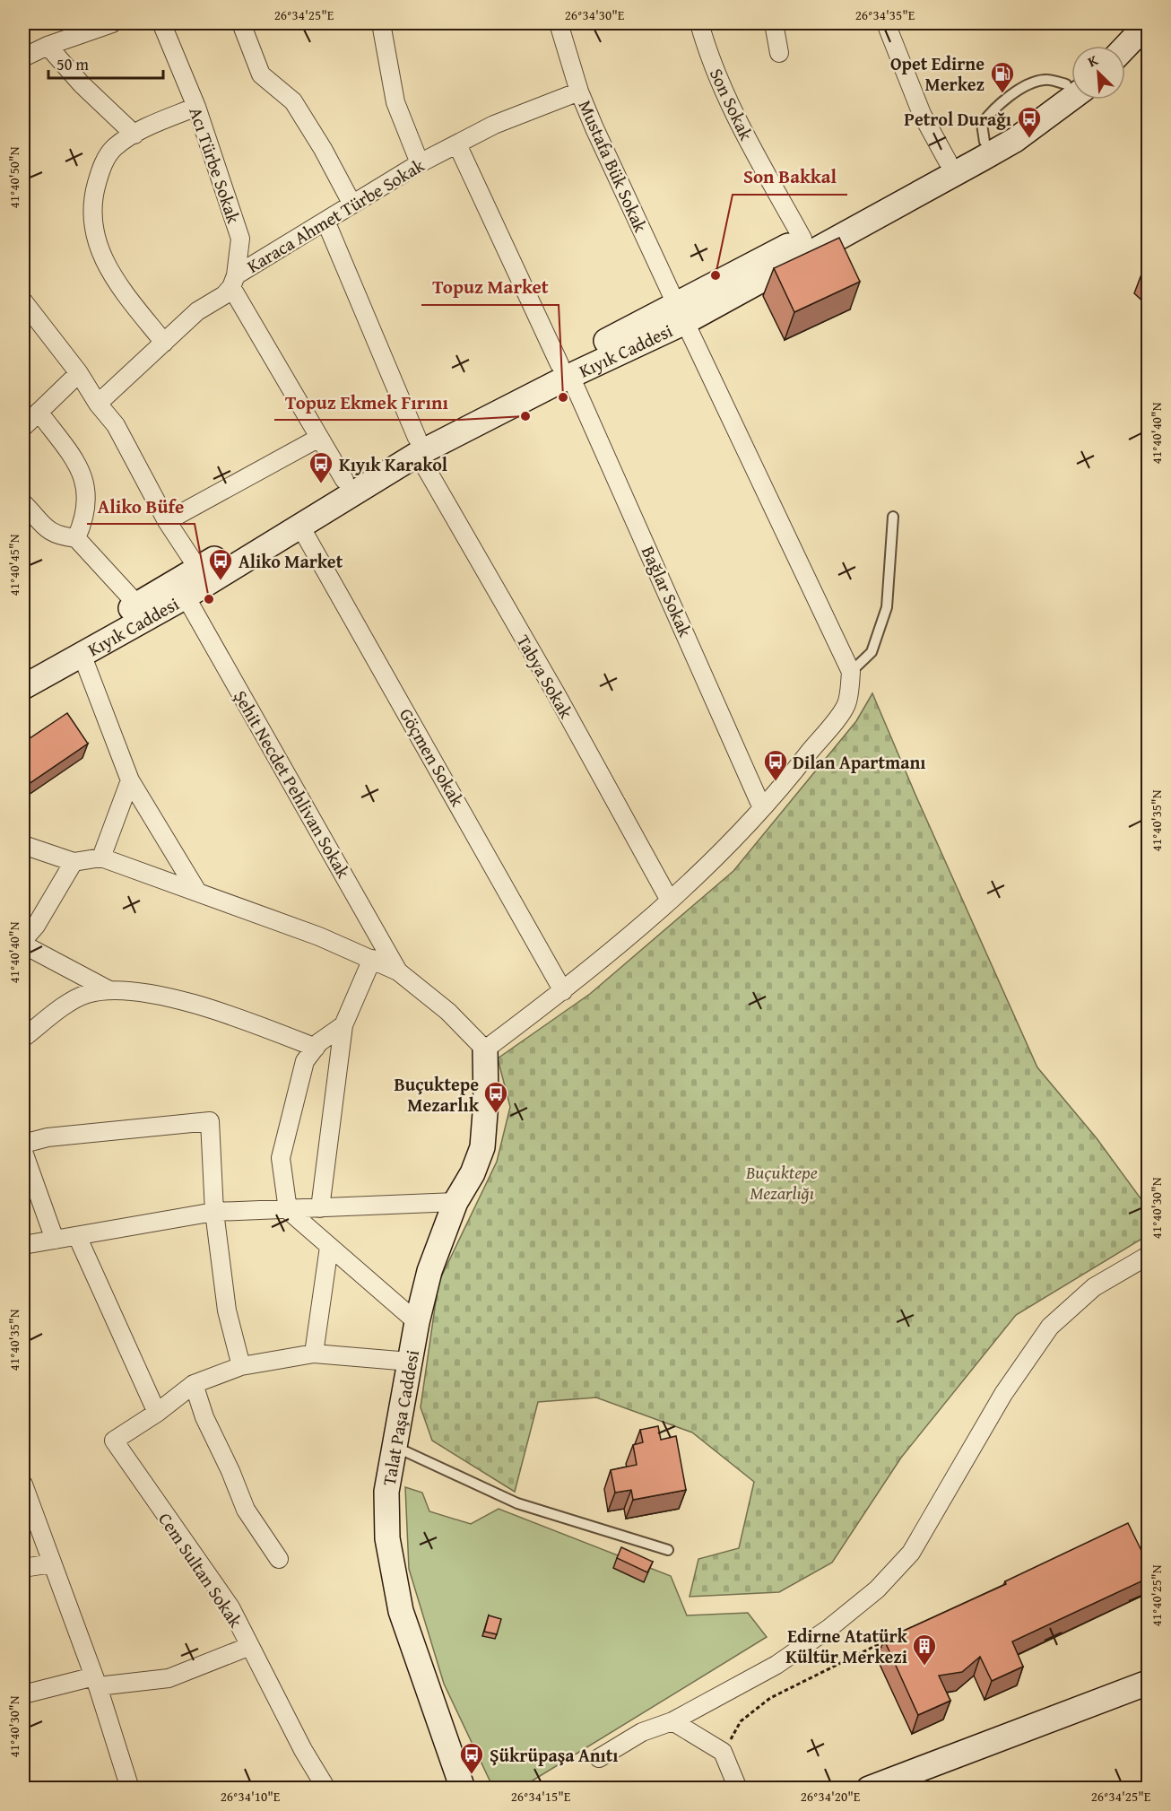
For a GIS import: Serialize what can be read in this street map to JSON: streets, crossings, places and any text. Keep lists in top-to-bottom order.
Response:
{
  "streets": {
    "main road": ["Kıyık Caddesi", "Talat Paşa Caddesi"],
    "street": [
      "Son Sokak",
      "Acı Türbe Sokak",
      "Mustafa Bük Sokak",
      "Karaca Ahmet Türbe Sokak",
      "Bağlar Sokak",
      "Tabya Sokak",
      "Göçmen Sokak",
      "Şehit Necdet Pehlivan Sokak",
      "Cem Sultan Sokak"
    ]
  },
  "crossings": [
    ["Son Sokak", "Kıyık Caddesi"],
    ["Acı Türbe Sokak", "Karaca Ahmet Türbe Sokak"],
    ["Mustafa Bük Sokak", "Karaca Ahmet Türbe Sokak"],
    ["Mustafa Bük Sokak", "Kıyık Caddesi"],
    ["Karaca Ahmet Türbe Sokak", "Bağlar Sokak"],
    ["Karaca Ahmet Türbe Sokak", "Tabya Sokak"],
    ["Kıyık Caddesi", "Bağlar Sokak"],
    ["Kıyık Caddesi", "Tabya Sokak"],
    ["Kıyık Caddesi", "Göçmen Sokak"],
    ["Kıyık Caddesi", "Şehit Necdet Pehlivan Sokak"]
  ],
  "parks": ["Buçuktepe Mezarlığı"],
  "places": {
    "fuel station": ["Opet Edirne Merkez"],
    "bus stop": [
      "Petrol Durağı",
      "Kıyık Karakol",
      "Aliko Market",
      "Dilan Apartmanı",
      "Buçuktepe Mezarlık",
      "Şükrüpaşa Anıtı"
    ],
    "other": [
      "Son Bakkal",
      "Topuz Market",
      "Topuz Ekmek Fırını",
      "Aliko Büfe"
    ],
    "building": ["Edirne Atatürk Kültür Merkezi"]
  },
  "scale_bar": "50 m",
  "north": "top left",
  "coordinates": [
    "26°34'25\"E",
    "26°34'30\"E",
    "26°34'35\"E",
    "41°40'50\"N",
    "41°40'40\"N",
    "41°40'45\"N",
    "41°40'35\"N",
    "41°40'30\"N",
    "41°40'25\"N",
    "26°34'10\"E",
    "26°34'15\"E",
    "26°34'20\"E"
  ]
}
